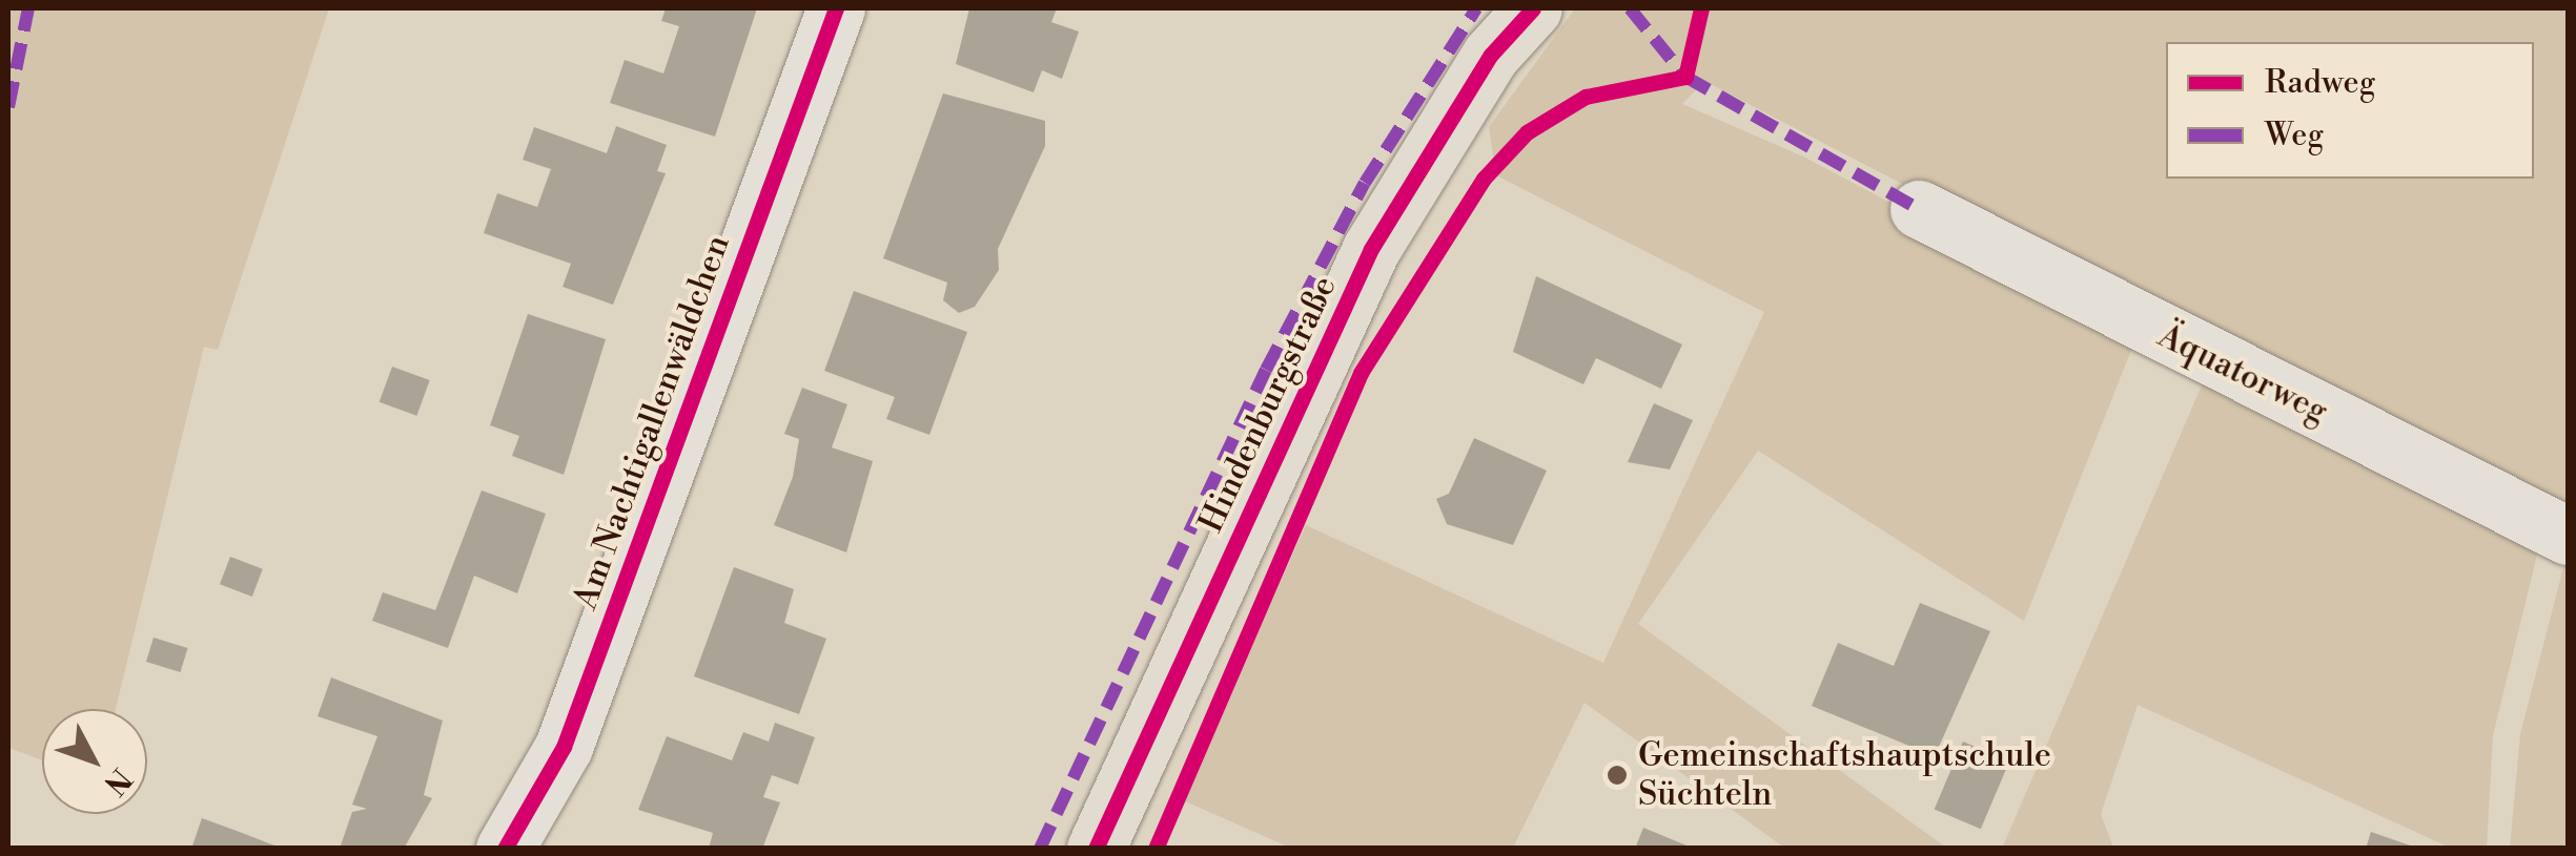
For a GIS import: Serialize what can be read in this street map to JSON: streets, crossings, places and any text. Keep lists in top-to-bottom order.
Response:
{
  "streets": {
    "main road": ["Hindenburgstraße"],
    "street": ["Äquatorweg", "Am Nachtigallenwäldchen"]
  },
  "places": ["Gemeinschaftshauptschule Süchteln"],
  "legend": ["Radweg", "Weg"],
  "north": "bottom right"
}
